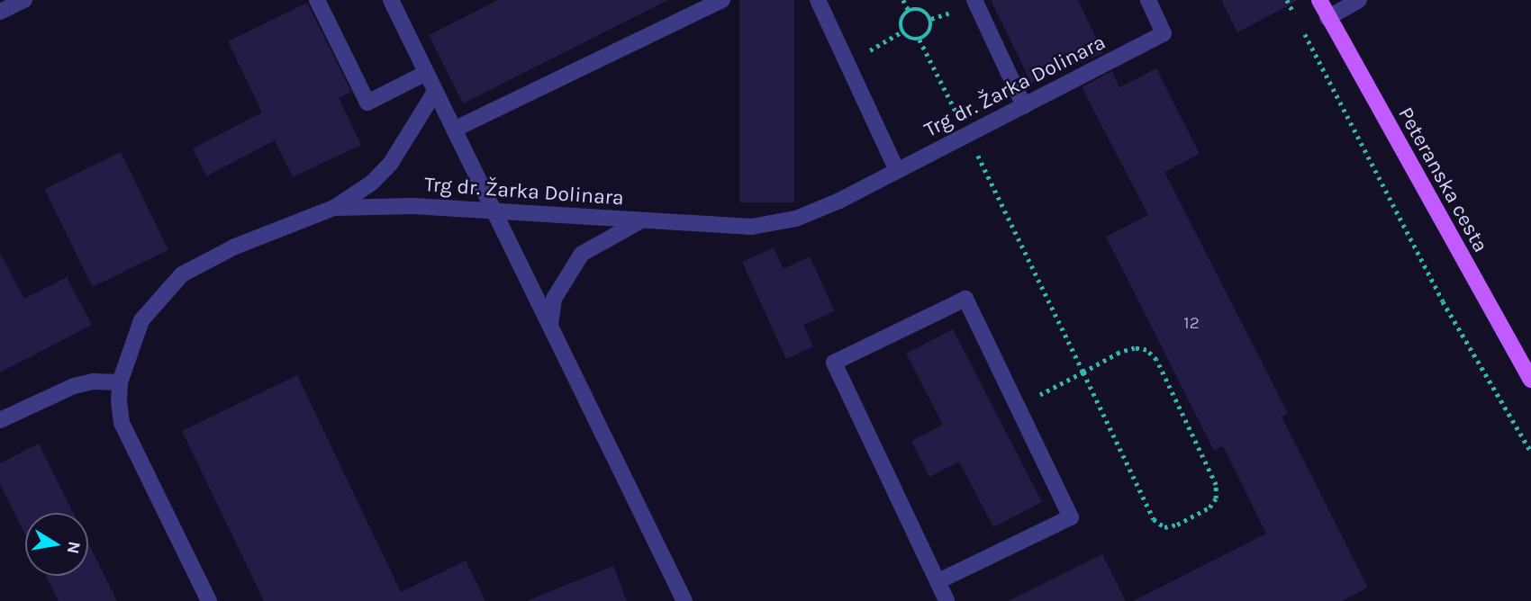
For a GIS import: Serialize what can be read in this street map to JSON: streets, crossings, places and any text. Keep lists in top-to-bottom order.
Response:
{
  "streets": {
    "main road": ["Peteranska cesta"],
    "street": ["Trg dr. Žarka Dolinara"]
  },
  "house_numbers": ["12"],
  "north": "right"
}
